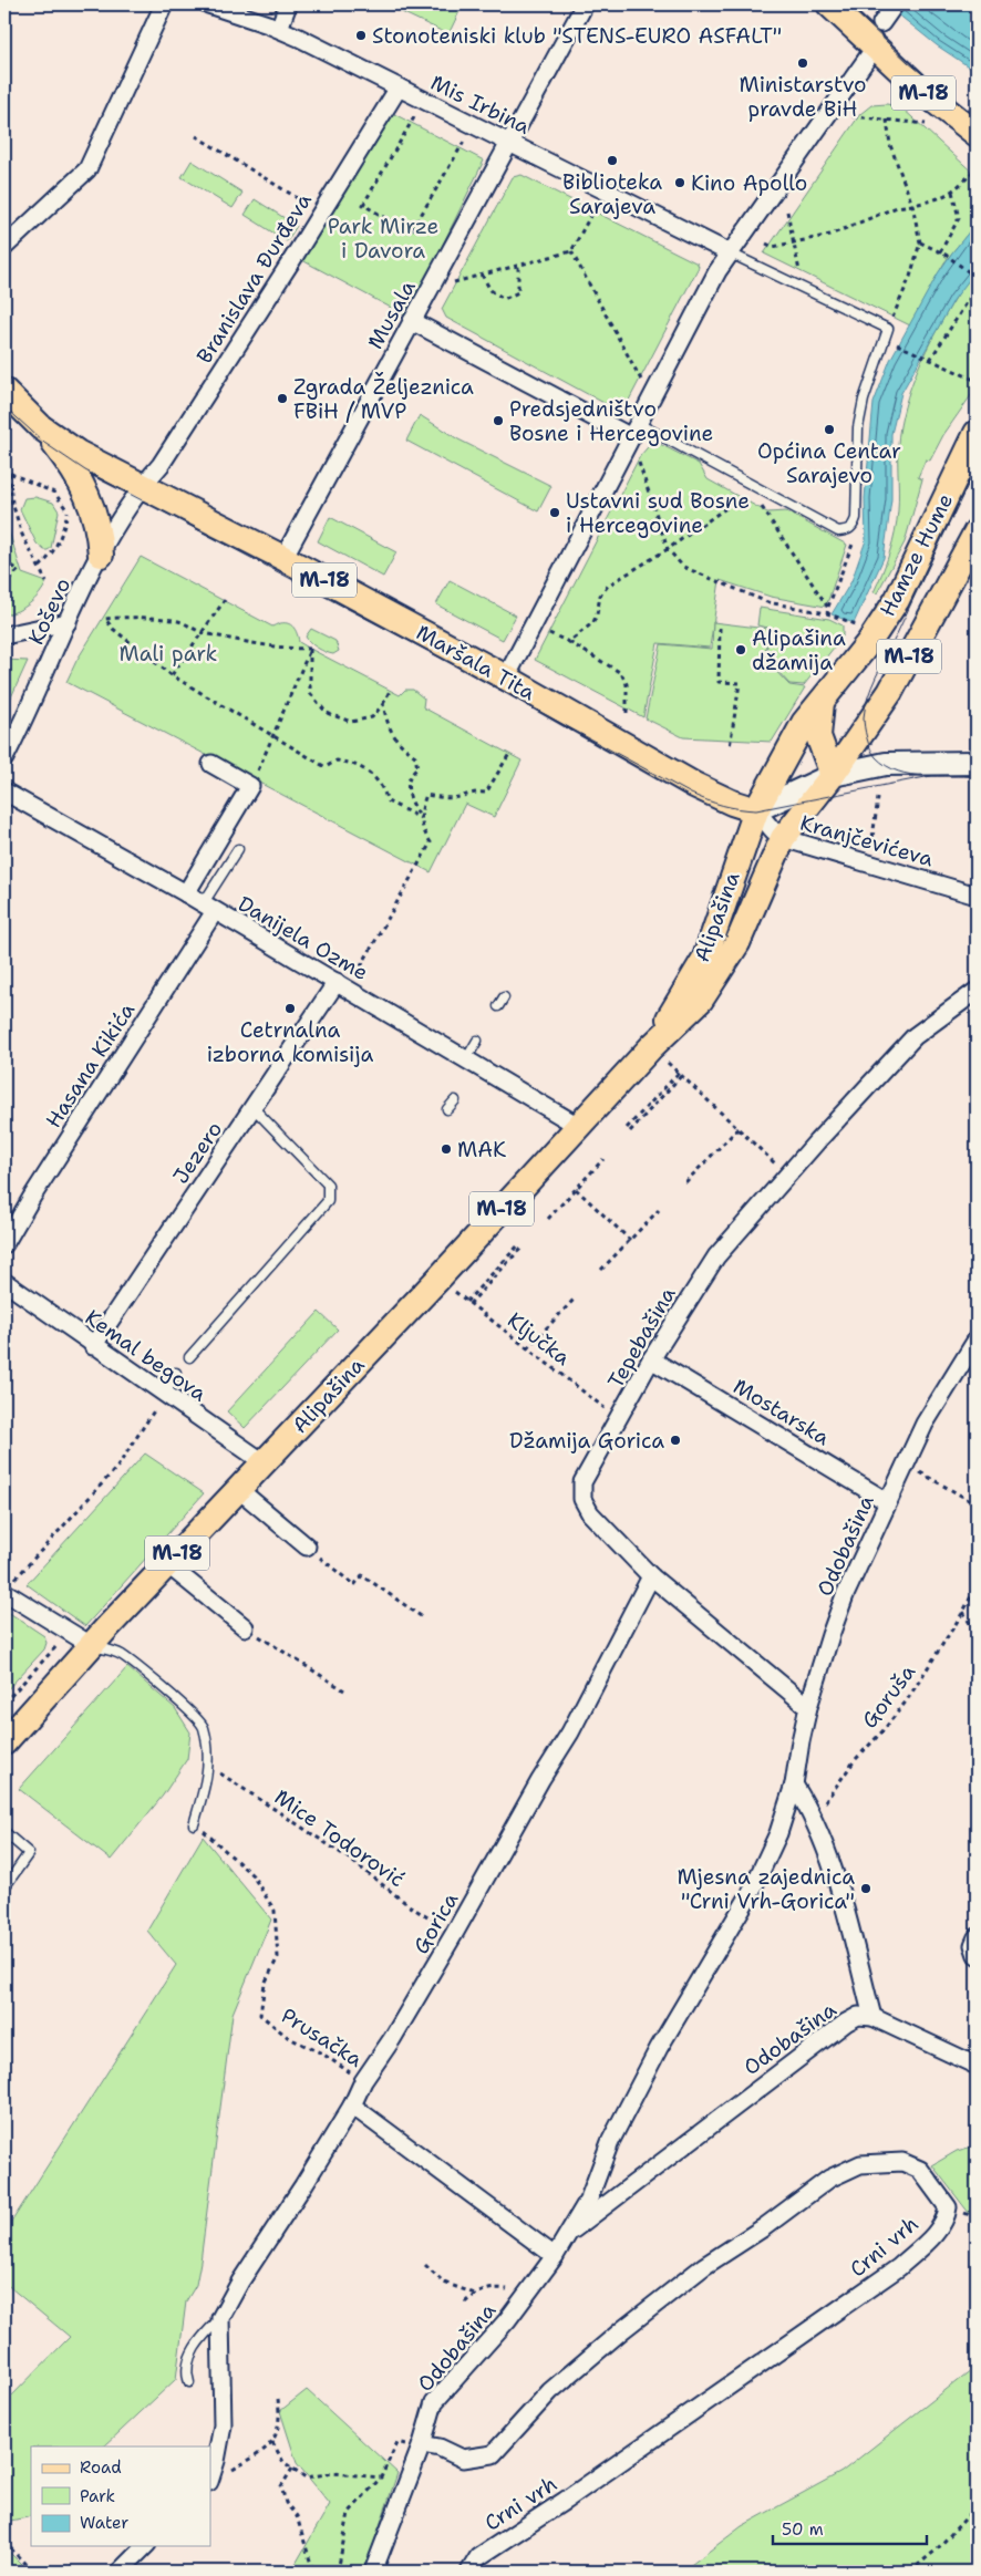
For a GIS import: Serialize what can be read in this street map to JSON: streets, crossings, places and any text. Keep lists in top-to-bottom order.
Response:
{
  "streets": {
    "main road": [
      "M-18",
      "Hamze Hume",
      "Maršala Tita",
      "Alipašina"
    ],
    "street": [
      "Mis Irbina",
      "Branislava Đurđeva",
      "Musala",
      "Koševo",
      "Kranjčevićeva",
      "Danijela Ozme",
      "Hasana Kikića",
      "Jezero",
      "Tepebašina",
      "Kemal begova",
      "Mostarska",
      "Odobašina",
      "Gorica",
      "Crni vrh"
    ],
    "path": [
      "Ključka",
      "Goruša",
      "Mice Todorović",
      "Prusačka"
    ]
  },
  "crossings": [
    ["Mis Irbina", "Branislava Đurđeva"],
    ["Mis Irbina", "Musala"],
    ["Branislava Đurđeva", "Koševo"],
    ["Branislava Đurđeva", "Maršala Tita"],
    ["Musala", "Maršala Tita"],
    ["Hamze Hume", "Maršala Tita"],
    ["Hamze Hume", "Kranjčevićeva"],
    ["Hamze Hume", "Alipašina"],
    ["Koševo", "Maršala Tita"],
    ["Maršala Tita", "Kranjčevićeva"],
    ["Maršala Tita", "Alipašina"],
    ["Kranjčevićeva", "Alipašina"],
    ["Alipašina", "Danijela Ozme"],
    ["Alipašina", "Kemal begova"],
    ["Danijela Ozme", "Hasana Kikića"],
    ["Danijela Ozme", "Jezero"],
    ["Jezero", "Kemal begova"],
    ["Tepebašina", "Mostarska"],
    ["Tepebašina", "Odobašina"],
    ["Tepebašina", "Gorica"],
    ["Mostarska", "Odobašina"],
    ["Odobašina", "Goruša"],
    ["Odobašina", "Crni vrh"],
    ["Mice Todorović", "Gorica"],
    ["Gorica", "Prusačka"]
  ],
  "parks": ["Park Mirze i Davora", "Mali park"],
  "places": [
    "Stonoteniski klub \"STENS-EURO ASFALT\"",
    "Ministarstvo pravde BiH",
    "Biblioteka Sarajeva",
    "Kino Apollo",
    "Zgrada Željeznica FBiH / MVP",
    "Predsjedništvo Bosne i Hercegovine",
    "Općina Centar Sarajevo",
    "Ustavni sud Bosne i Hercegovine",
    "Alipašina džamija",
    "Cetrnalna izborna komisija",
    "MAK",
    "Džamija Gorica",
    "Mjesna zajednica \"Crni Vrh-Gorica\""
  ],
  "legend": ["Road", "Park", "Water"],
  "scale_bar": "50 m"
}
